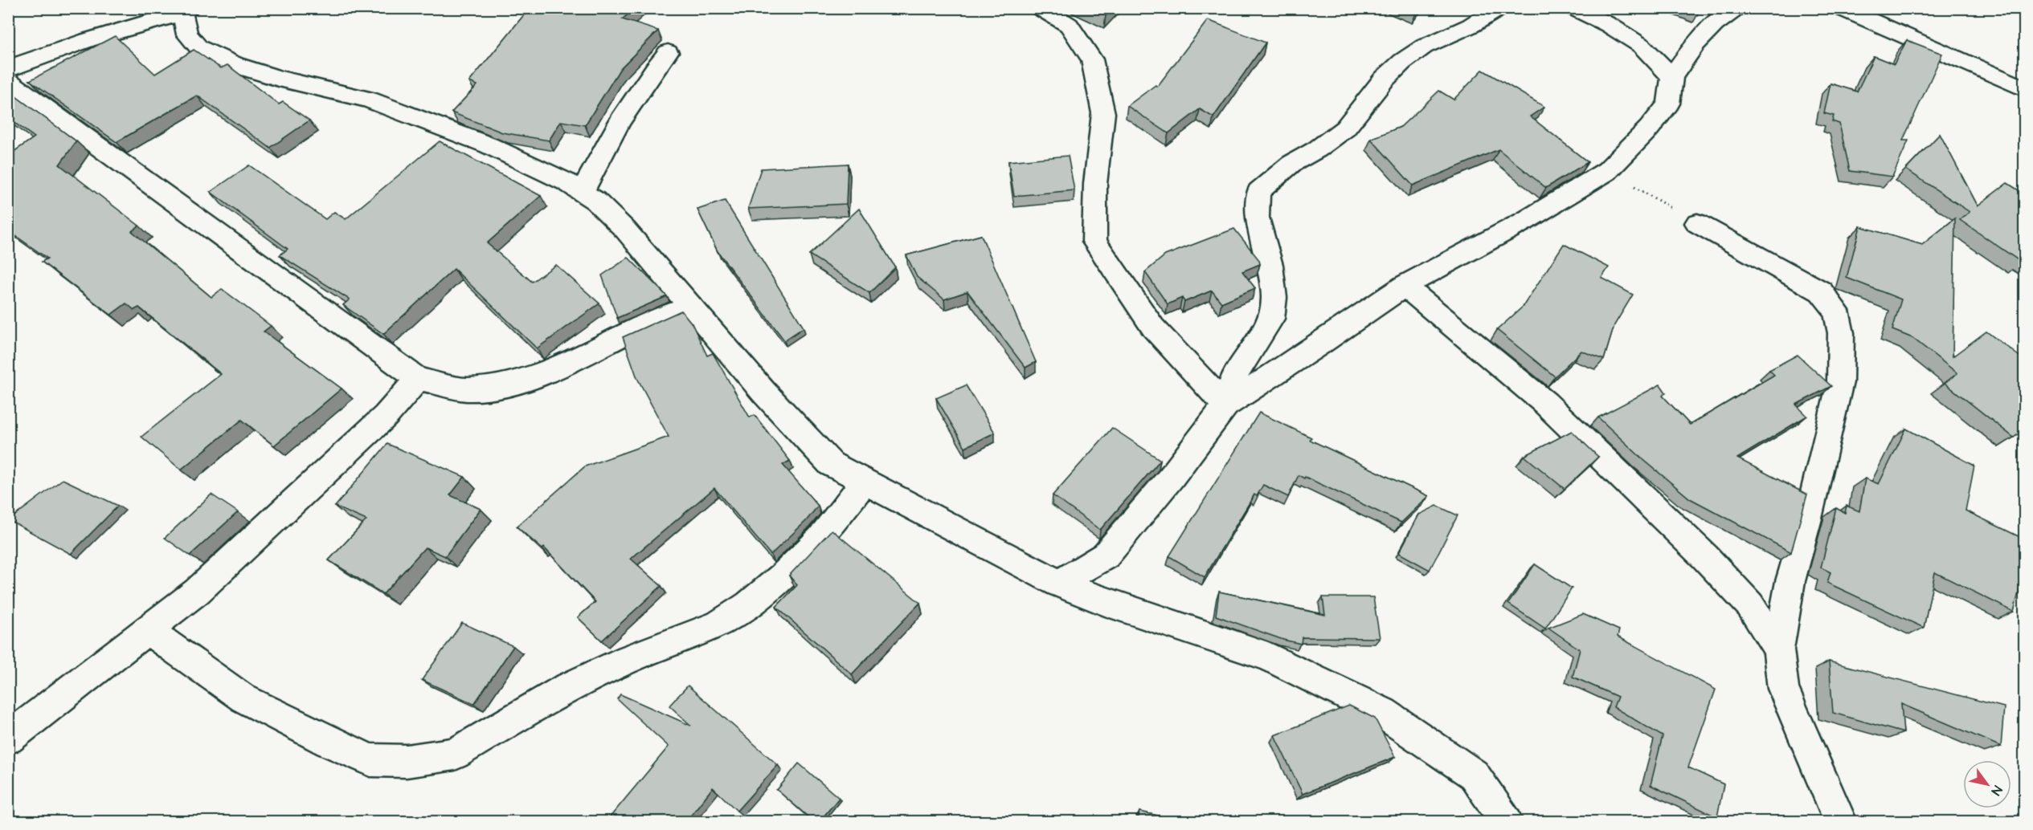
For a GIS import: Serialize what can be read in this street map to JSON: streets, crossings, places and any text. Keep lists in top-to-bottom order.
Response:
{
  "north": "bottom right"
}
